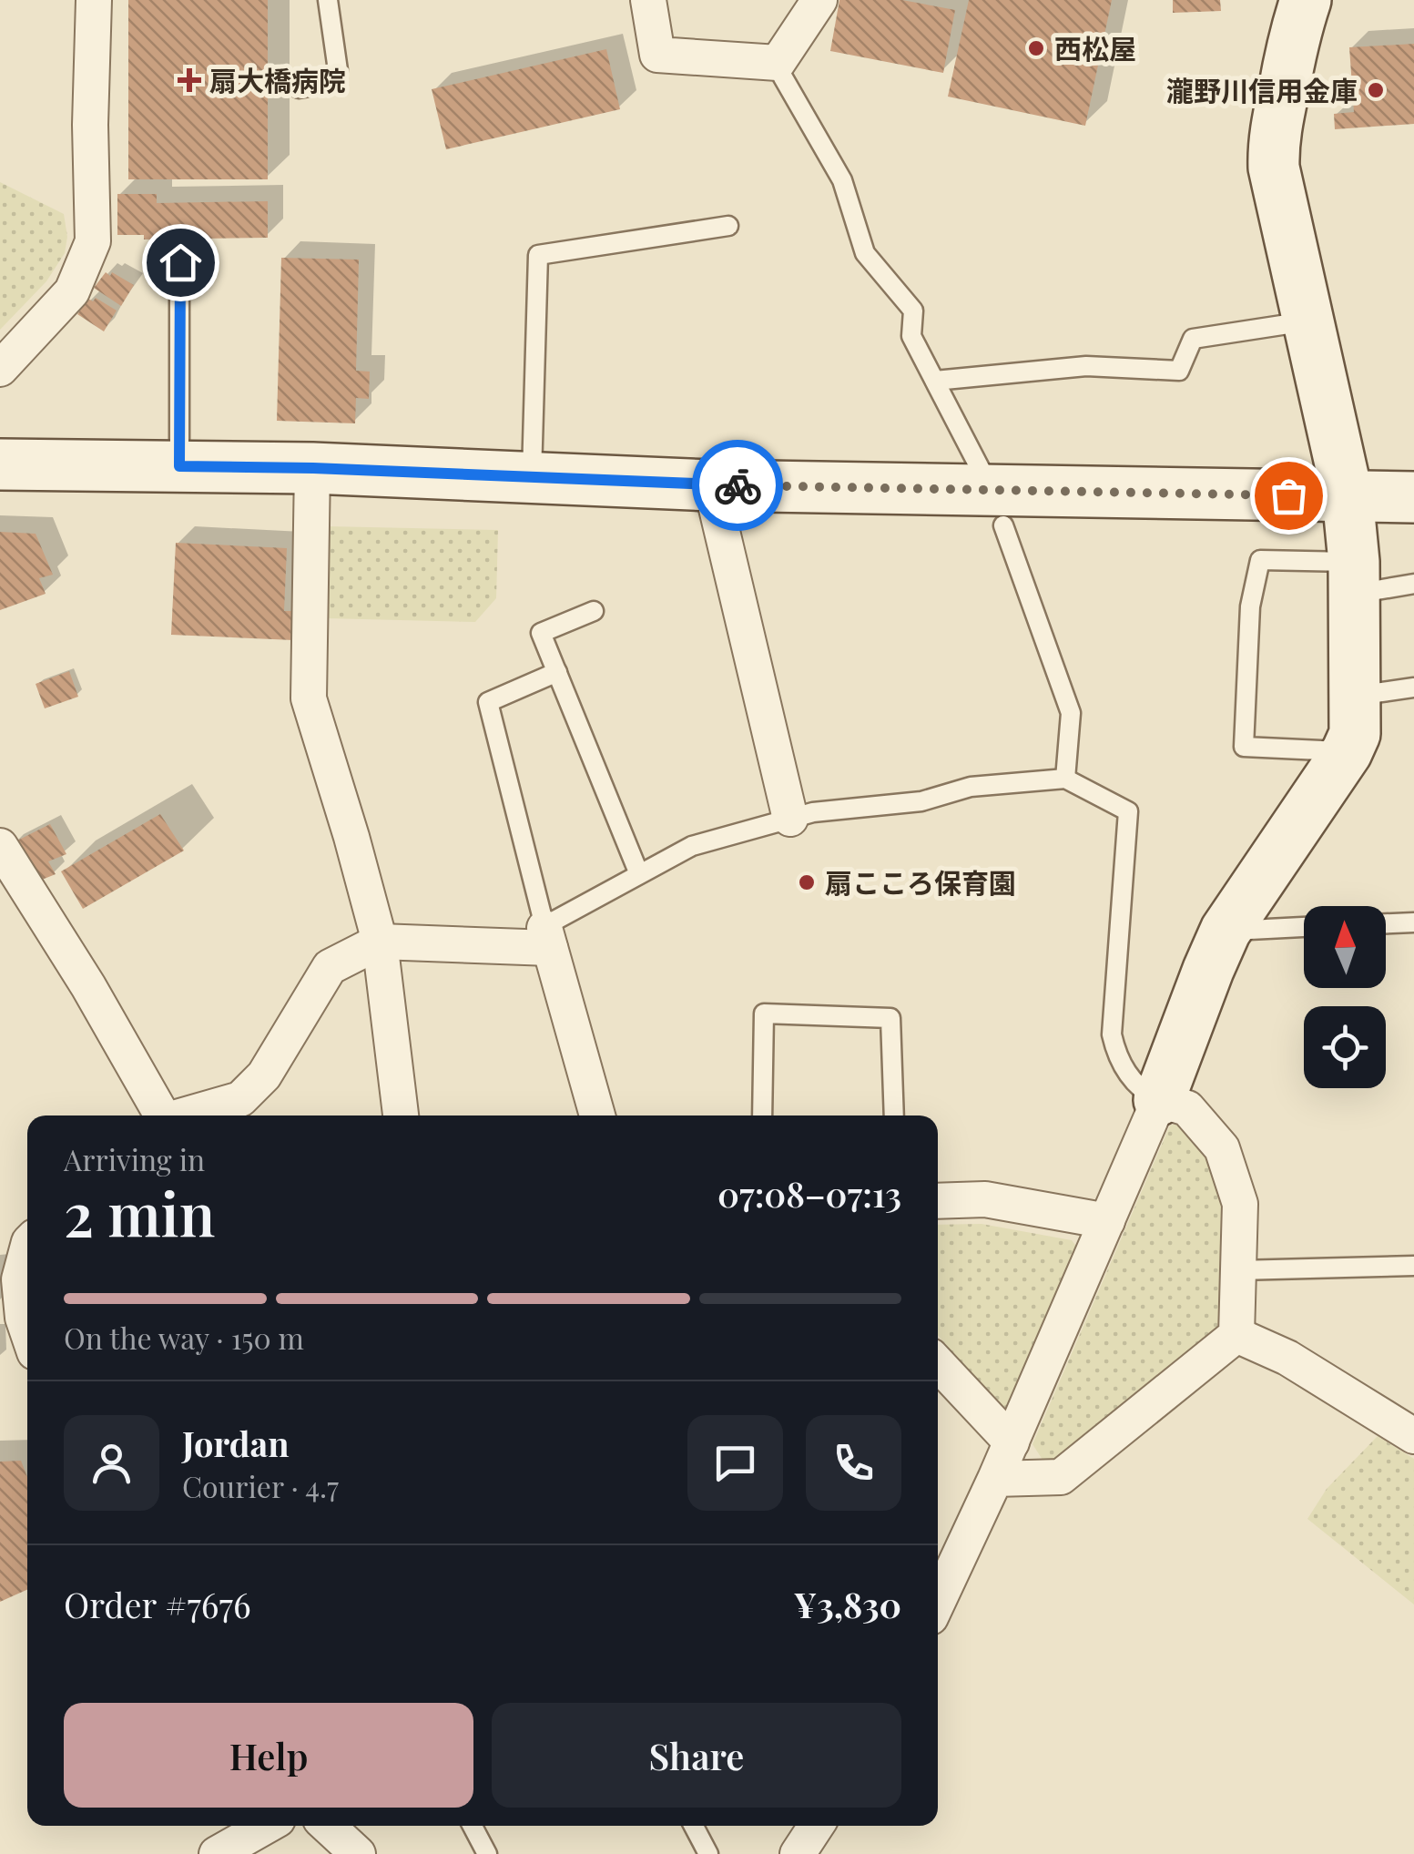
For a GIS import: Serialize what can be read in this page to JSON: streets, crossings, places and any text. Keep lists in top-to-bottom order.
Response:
{
  "places": {
    "other": ["西松屋", "瀧野川信用金庫", "扇こころ保育園"],
    "health": ["扇大橋病院"]
  },
  "north": "top",
  "page": {
    "heading": ["2 min", "Arriving in", "07:08–07:13"],
    "panel": [
      "Jordan",
      "Courier · 4.7",
      "Order #7676",
      "¥3,830"
    ],
    "bar": "On the way · 150 m",
    "buttons": ["Help", "Share"]
  }
}
